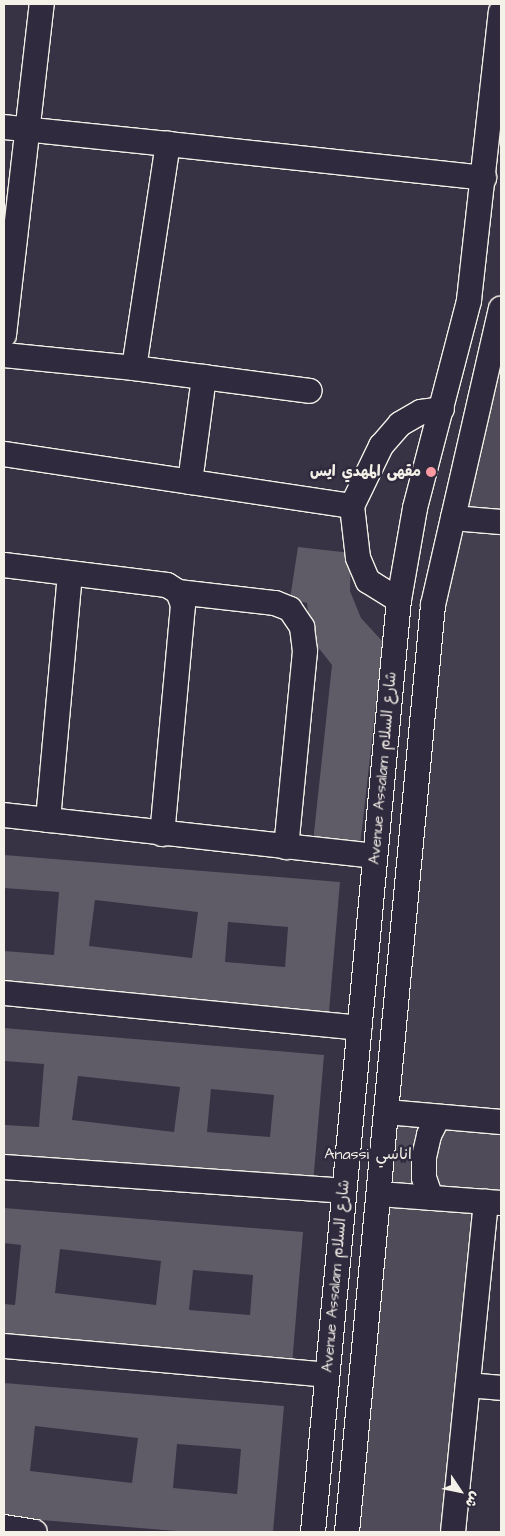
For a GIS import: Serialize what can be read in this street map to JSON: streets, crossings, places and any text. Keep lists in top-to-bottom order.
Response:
{
  "streets": {
    "street": ["Avenue Assalam شارع السلام"]
  },
  "districts": ["Anassi اناسي"],
  "places": ["مقهى المهدي ايس"],
  "north": "bottom right"
}
